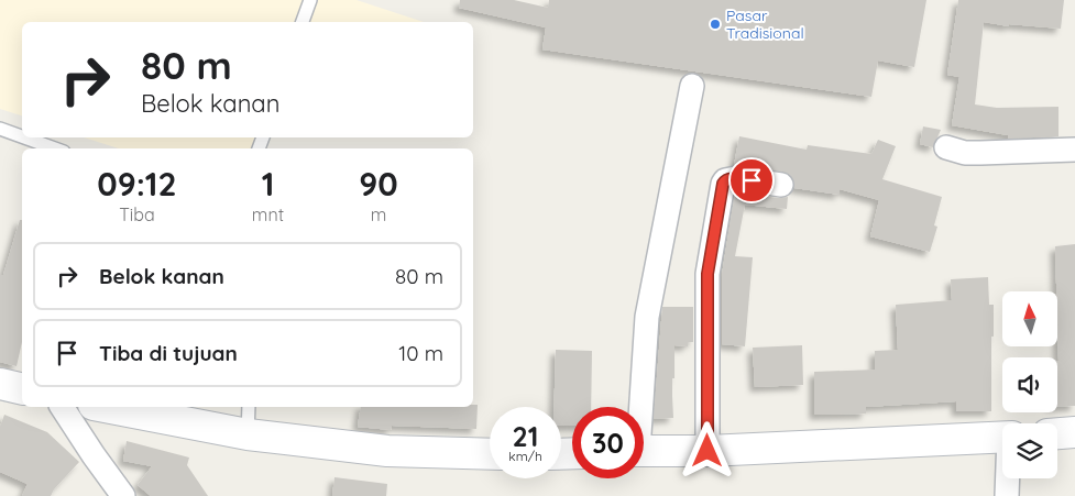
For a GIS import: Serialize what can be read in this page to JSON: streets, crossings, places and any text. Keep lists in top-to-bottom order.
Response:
{
  "places": ["Pasar Tradisional"],
  "north": "top",
  "page": {
    "turn": ["80 m", "Belok kanan"],
    "eta": [
      "09:12",
      "Tiba",
      "1",
      "mnt",
      "90",
      "m"
    ],
    "list": [
      {
        "name": "Belok kanan",
        "value": "80 m"
      },
      {
        "name": "Tiba di tujuan",
        "value": "10 m"
      }
    ],
    "speed": "21 km/h",
    "limit": "30"
  }
}
